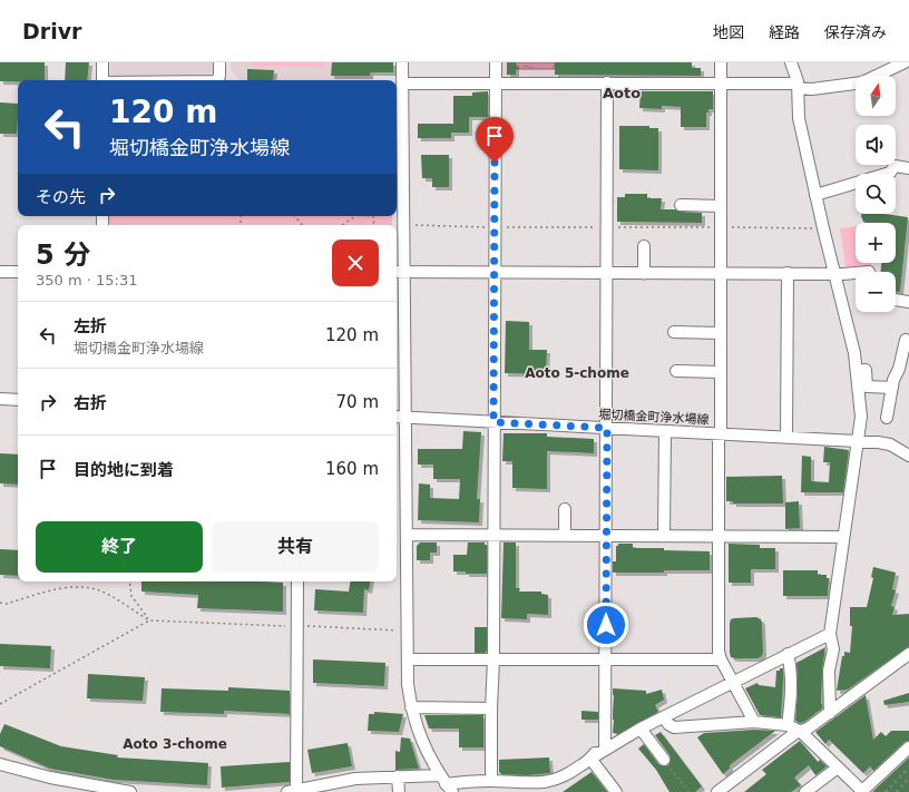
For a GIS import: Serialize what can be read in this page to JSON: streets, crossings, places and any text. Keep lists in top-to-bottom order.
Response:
{
  "streets": {
    "street": ["堀切橋金町浄水場線"]
  },
  "districts": ["Aoto", "Aoto 5-chome", "Aoto 3-chome"],
  "north": "top",
  "page": {
    "header": "Drivr",
    "nav": ["地図", "経路", "保存済み"],
    "map_buttons": ["+", "−"],
    "turn": ["120 m", "堀切橋金町浄水場線"],
    "then": "その先",
    "heading": ["5 分", "350 m · 15:31"],
    "list": [
      {
        "name": "左折",
        "note": "堀切橋金町浄水場線",
        "value": "120 m"
      },
      {
        "name": "右折",
        "value": "70 m"
      },
      {
        "name": "目的地に到着",
        "value": "160 m"
      }
    ],
    "buttons": ["終了", "共有"]
  }
}
